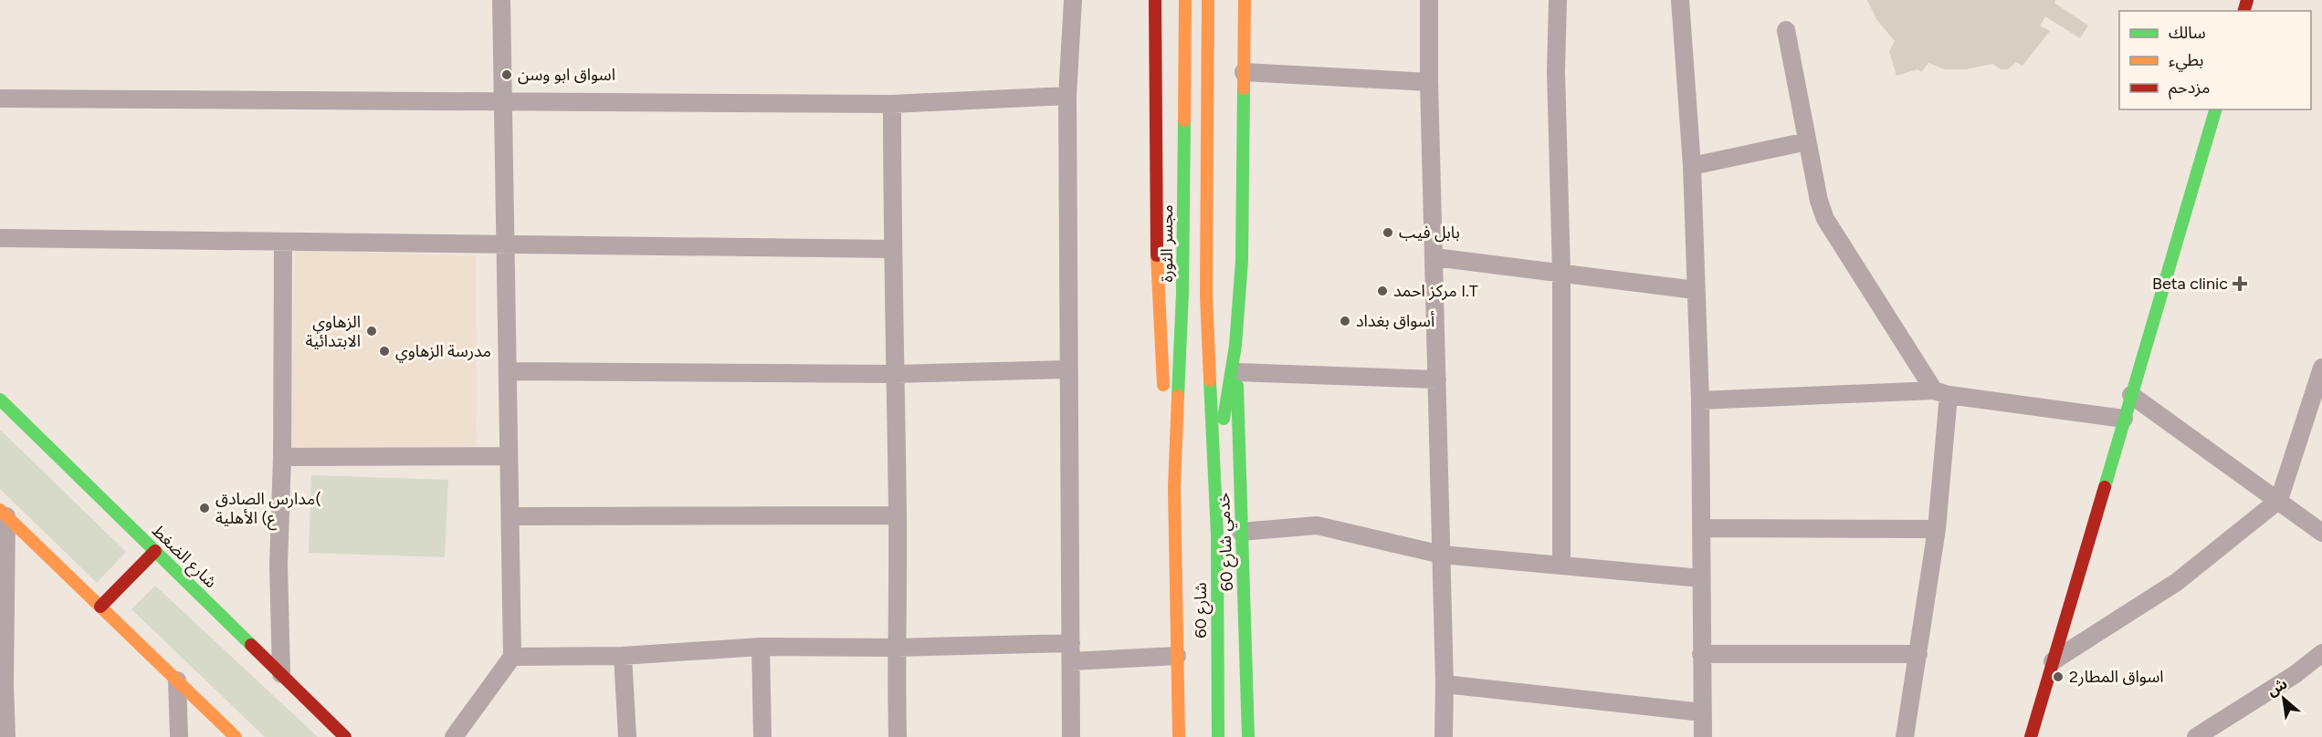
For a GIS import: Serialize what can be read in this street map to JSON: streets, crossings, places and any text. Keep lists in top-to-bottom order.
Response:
{
  "streets": {
    "main road": [
      "مجسر الثورة",
      "خدمي شارع 60",
      "شارع الضغط",
      "شارع 60"
    ]
  },
  "crossings": [
    ["مجسر الثورة", "شارع 60"]
  ],
  "places": {
    "other": [
      "اسواق ابو وسن",
      "بابل فيب",
      "مركز احمد I.T",
      "أسواق بغداد",
      "الزهاوي الابتدائية",
      "مدرسة الزهاوي",
      "مدارس الصادق( ع) الأهلية",
      "اسواق المطار2"
    ],
    "health": ["Beta clinic"]
  },
  "legend": ["سالك", "بطيء", "مزدحم"],
  "north": "top left"
}
